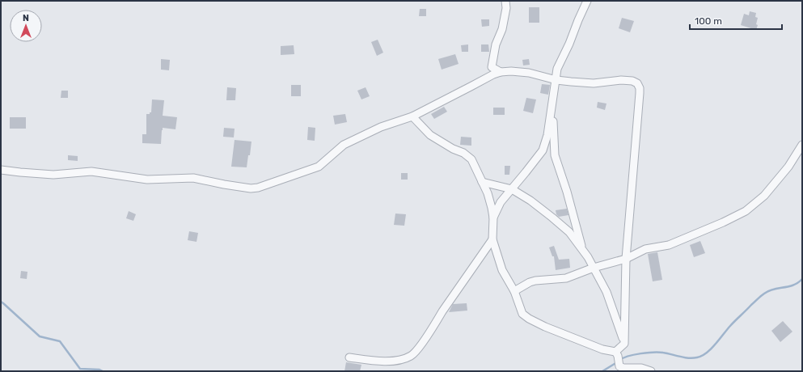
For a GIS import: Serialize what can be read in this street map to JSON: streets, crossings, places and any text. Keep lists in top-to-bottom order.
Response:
{
  "scale_bar": "100 m",
  "north": "top"
}
